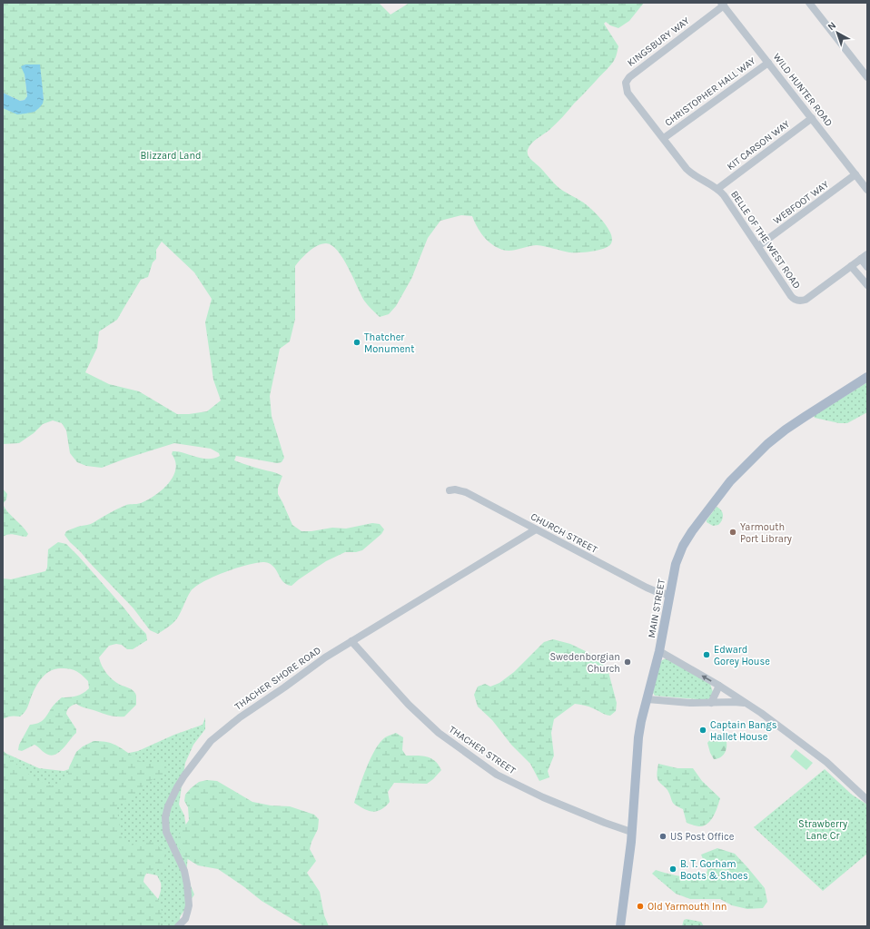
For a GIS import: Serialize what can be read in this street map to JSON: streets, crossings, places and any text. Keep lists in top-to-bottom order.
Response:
{
  "streets": {
    "main road": ["MAIN STREET"],
    "street": [
      "KINGSBURY WAY",
      "WILD HUNTER ROAD",
      "CHRISTOPHER HALL WAY",
      "KIT CARSON WAY",
      "WEBFOOT WAY",
      "BELLE OF THE WEST ROAD",
      "CHURCH STREET",
      "THACHER SHORE ROAD",
      "THACHER STREET"
    ]
  },
  "crossings": [
    ["KINGSBURY WAY", "WILD HUNTER ROAD"],
    ["KINGSBURY WAY", "BELLE OF THE WEST ROAD"],
    ["WILD HUNTER ROAD", "CHRISTOPHER HALL WAY"],
    ["WILD HUNTER ROAD", "KIT CARSON WAY"],
    ["WILD HUNTER ROAD", "WEBFOOT WAY"],
    ["CHRISTOPHER HALL WAY", "BELLE OF THE WEST ROAD"],
    ["KIT CARSON WAY", "BELLE OF THE WEST ROAD"],
    ["WEBFOOT WAY", "BELLE OF THE WEST ROAD"],
    ["CHURCH STREET", "MAIN STREET"],
    ["CHURCH STREET", "THACHER SHORE ROAD"],
    ["MAIN STREET", "THACHER STREET"],
    ["THACHER SHORE ROAD", "THACHER STREET"]
  ],
  "parks": ["Blizzard Land", "Strawberry Lane Cr"],
  "places": [
    "Thatcher Monument",
    "Yarmouth Port Library",
    "Edward Gorey House",
    "Swedenborgian Church",
    "Captain Bangs Hallet House",
    "US Post Office",
    "B. T. Gorham Boots & Shoes",
    "Old Yarmouth Inn"
  ],
  "north": "top left"
}
